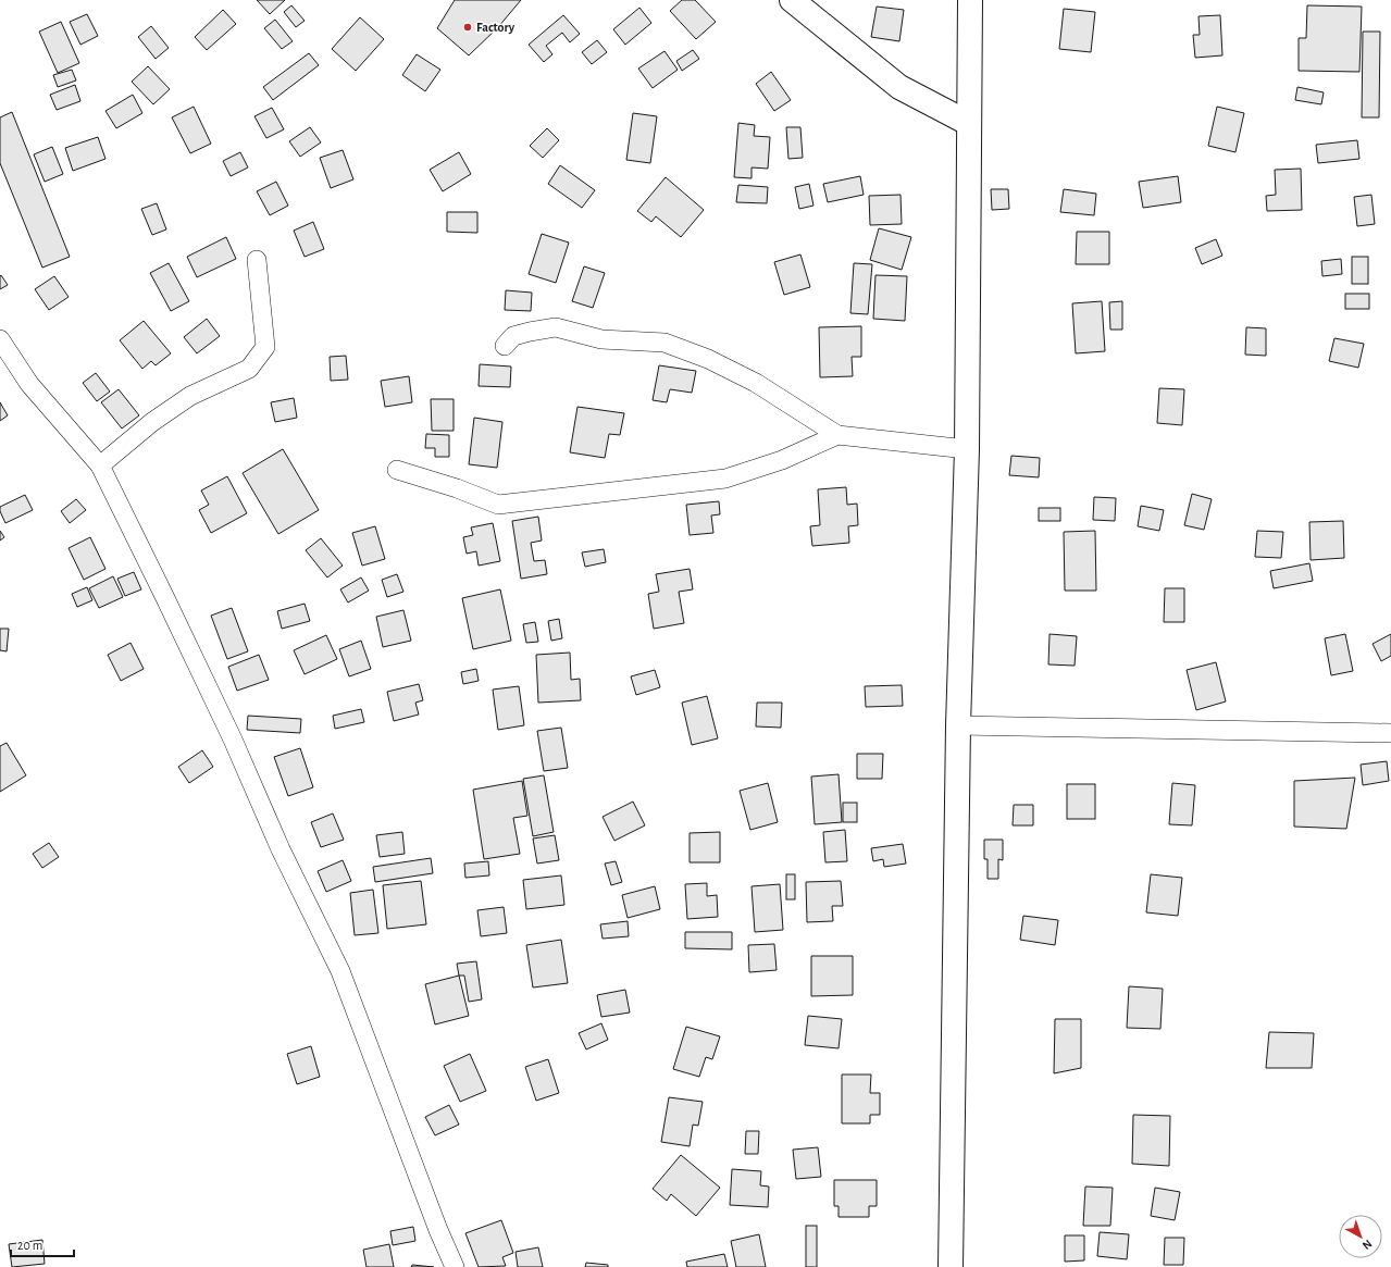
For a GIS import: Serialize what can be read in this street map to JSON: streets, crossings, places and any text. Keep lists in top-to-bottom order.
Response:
{
  "places": ["Factory"],
  "scale_bar": "20 m",
  "north": "bottom right"
}
